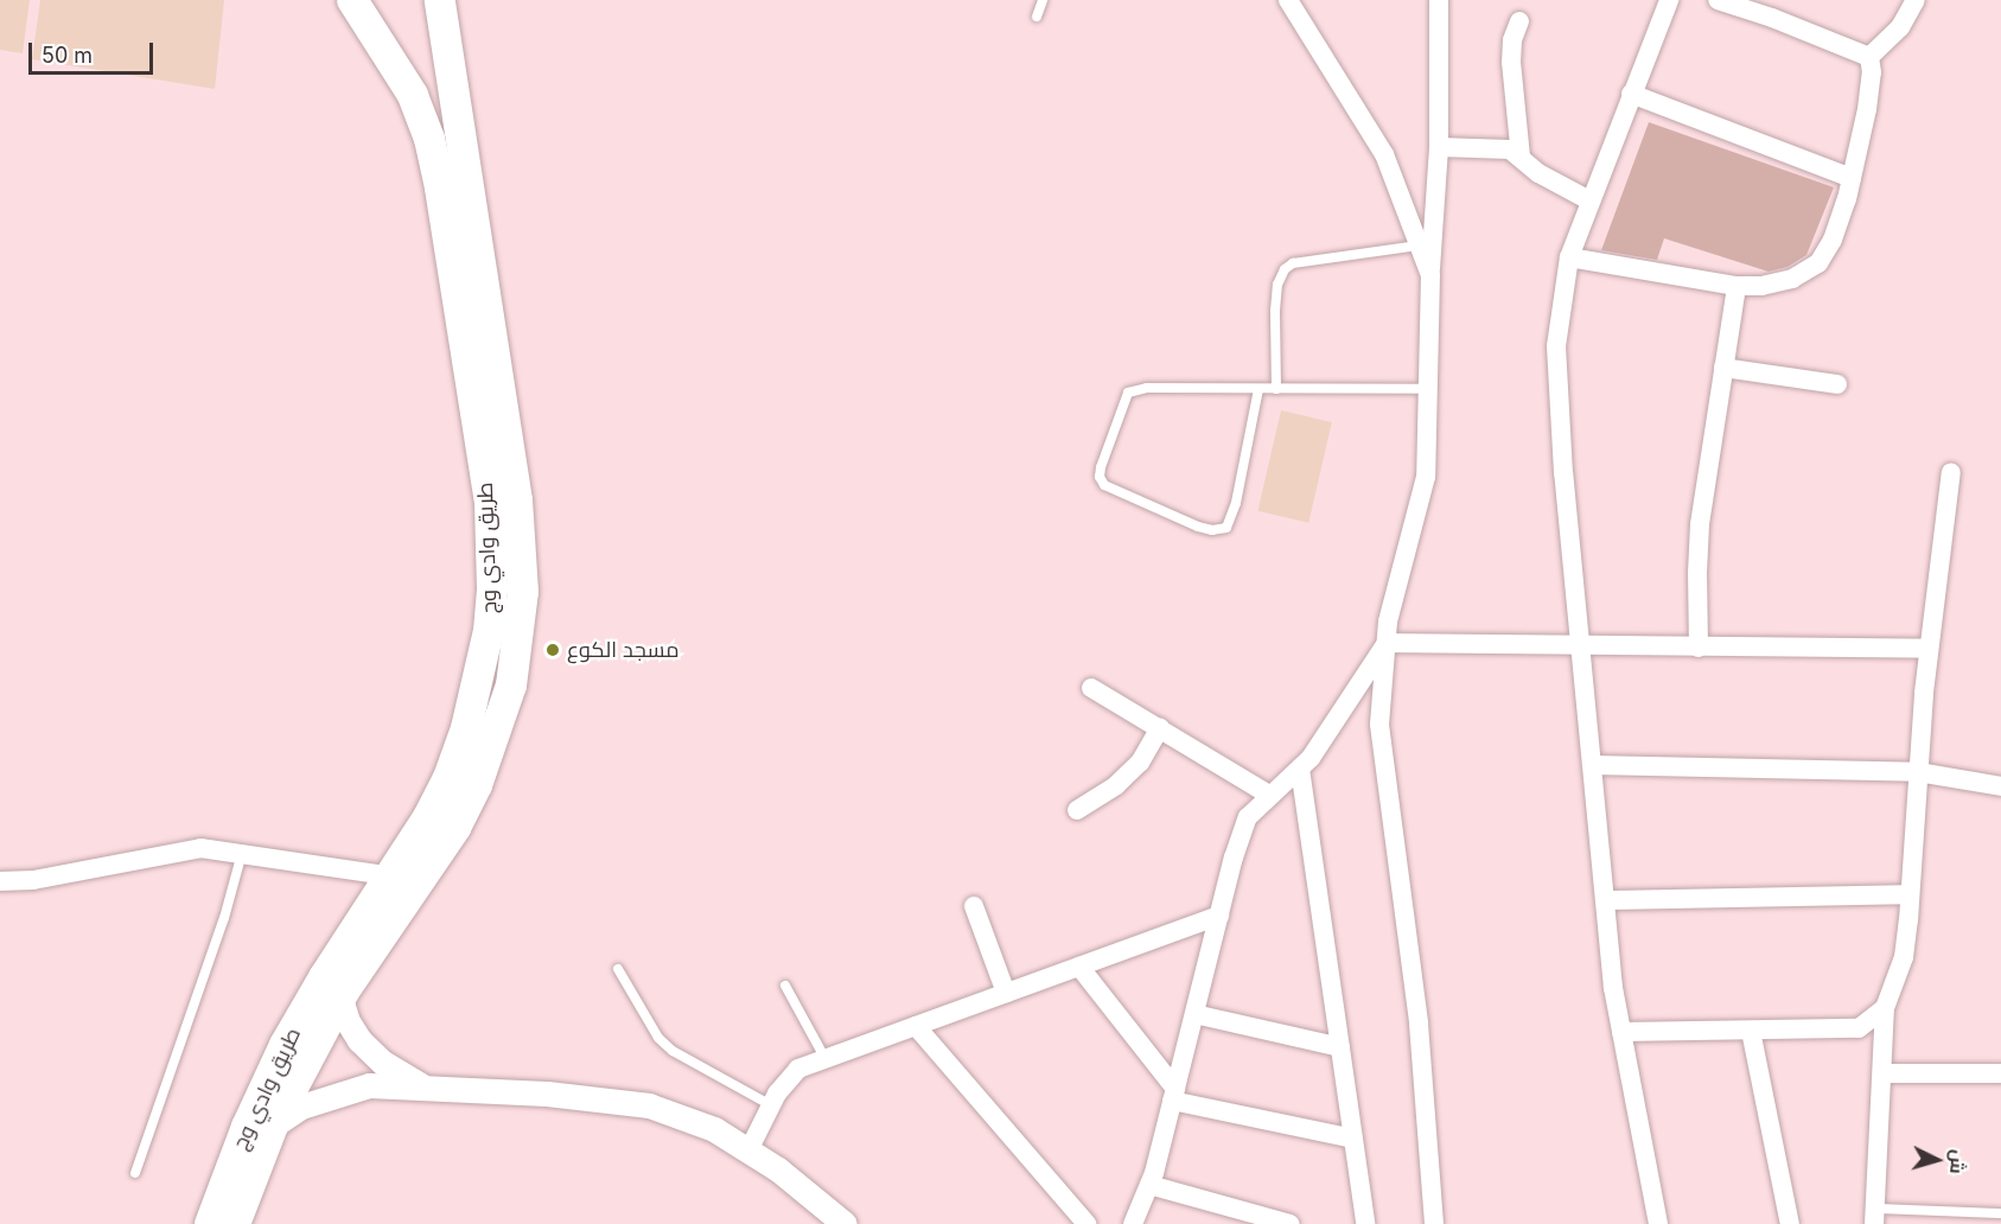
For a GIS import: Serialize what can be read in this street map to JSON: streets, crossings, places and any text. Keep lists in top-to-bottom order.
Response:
{
  "streets": {
    "main road": ["طريق وادي وج"]
  },
  "places": ["مسجد الكوع"],
  "scale_bar": "50 m",
  "north": "right"
}
